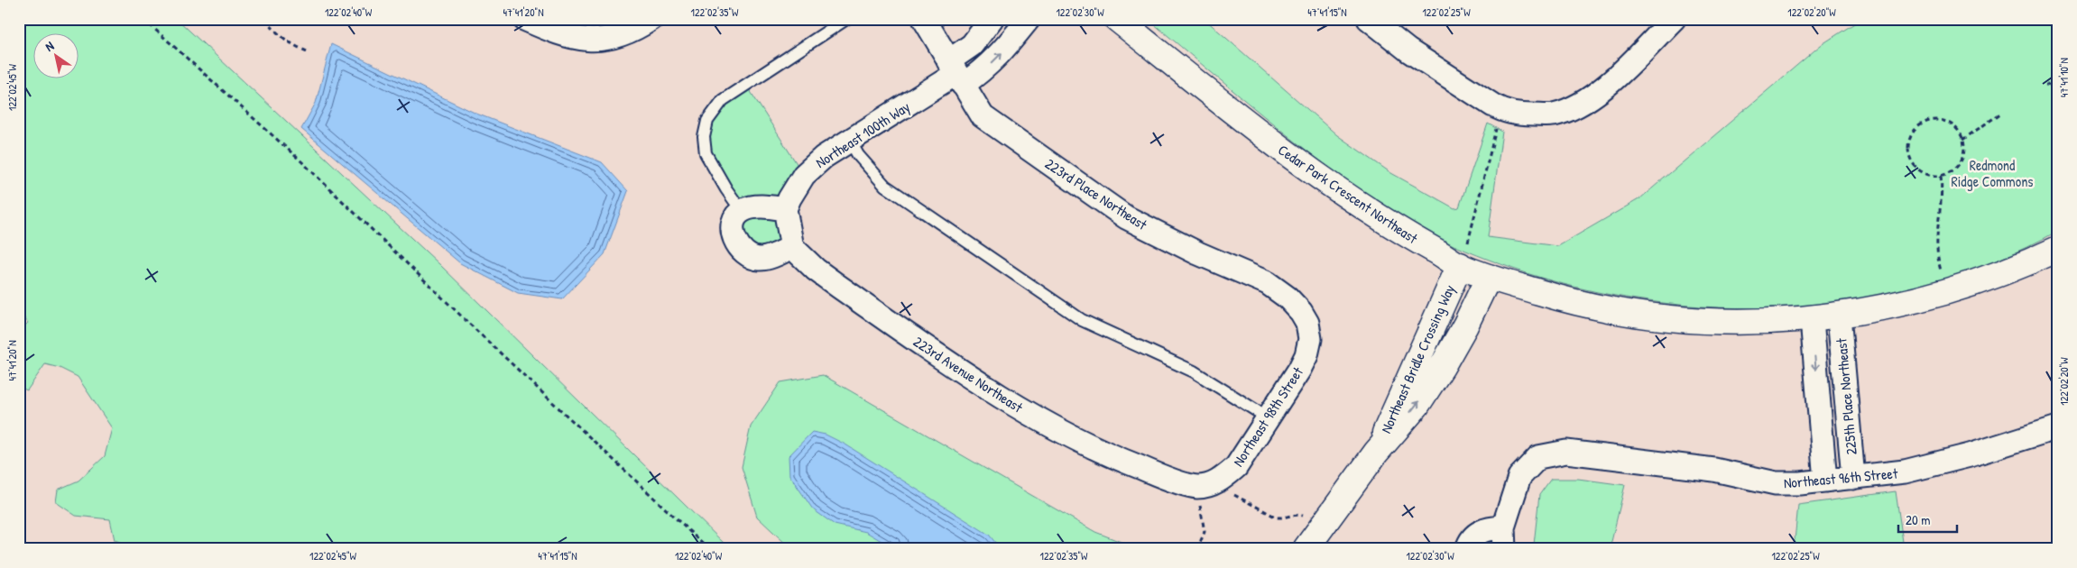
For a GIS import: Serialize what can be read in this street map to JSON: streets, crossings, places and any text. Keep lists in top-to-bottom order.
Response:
{
  "streets": {
    "street": [
      "Northeast 100th Way",
      "223rd Place Northeast",
      "Cedar Park Crescent Northeast",
      "Northeast Bridle Crossing Way",
      "223rd Avenue Northeast",
      "225th Place Northeast",
      "Northeast 98th Street",
      "Northeast 96th Street"
    ]
  },
  "crossings": [
    ["Northeast 100th Way", "223rd Place Northeast"],
    ["Northeast 100th Way", "223rd Avenue Northeast"],
    ["223rd Place Northeast", "Northeast 98th Street"],
    ["Cedar Park Crescent Northeast", "Northeast Bridle Crossing Way"],
    ["Cedar Park Crescent Northeast", "225th Place Northeast"],
    ["223rd Avenue Northeast", "Northeast 98th Street"],
    ["225th Place Northeast", "Northeast 96th Street"]
  ],
  "parks": ["Redmond Ridge Commons"],
  "scale_bar": "20 m",
  "north": "top left",
  "coordinates": [
    "122°02'40\"W",
    "47°41'20\"N",
    "122°02'35\"W",
    "122°02'30\"W",
    "47°41'15\"N",
    "122°02'25\"W",
    "122°02'20\"W",
    "47°41'10\"N",
    "122°02'45\"W"
  ]
}
